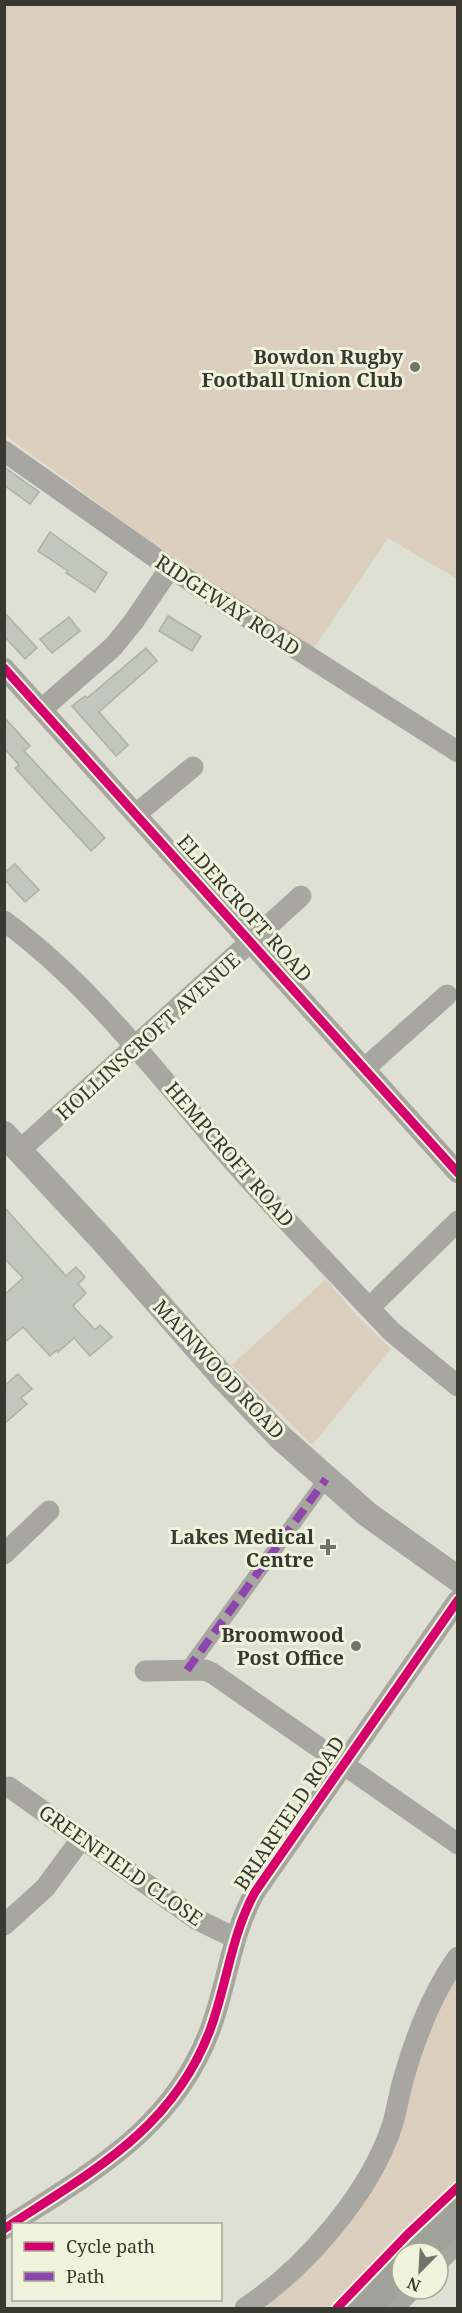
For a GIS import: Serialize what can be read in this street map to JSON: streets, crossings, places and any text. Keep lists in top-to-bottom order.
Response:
{
  "streets": {
    "street": [
      "RIDGEWAY ROAD",
      "ELDERCROFT ROAD",
      "HOLLINSCROFT AVENUE",
      "HEMPCROFT ROAD",
      "MAINWOOD ROAD",
      "BRIARFIELD ROAD",
      "GREENFIELD CLOSE"
    ]
  },
  "crossings": [
    ["ELDERCROFT ROAD", "HOLLINSCROFT AVENUE"],
    ["HOLLINSCROFT AVENUE", "HEMPCROFT ROAD"],
    ["HOLLINSCROFT AVENUE", "MAINWOOD ROAD"],
    ["BRIARFIELD ROAD", "GREENFIELD CLOSE"]
  ],
  "places": {
    "other": ["Bowdon Rugby Football Union Club", "Broomwood Post Office"],
    "health": ["Lakes Medical Centre"]
  },
  "legend": ["Cycle path", "Path"],
  "north": "bottom left"
}
